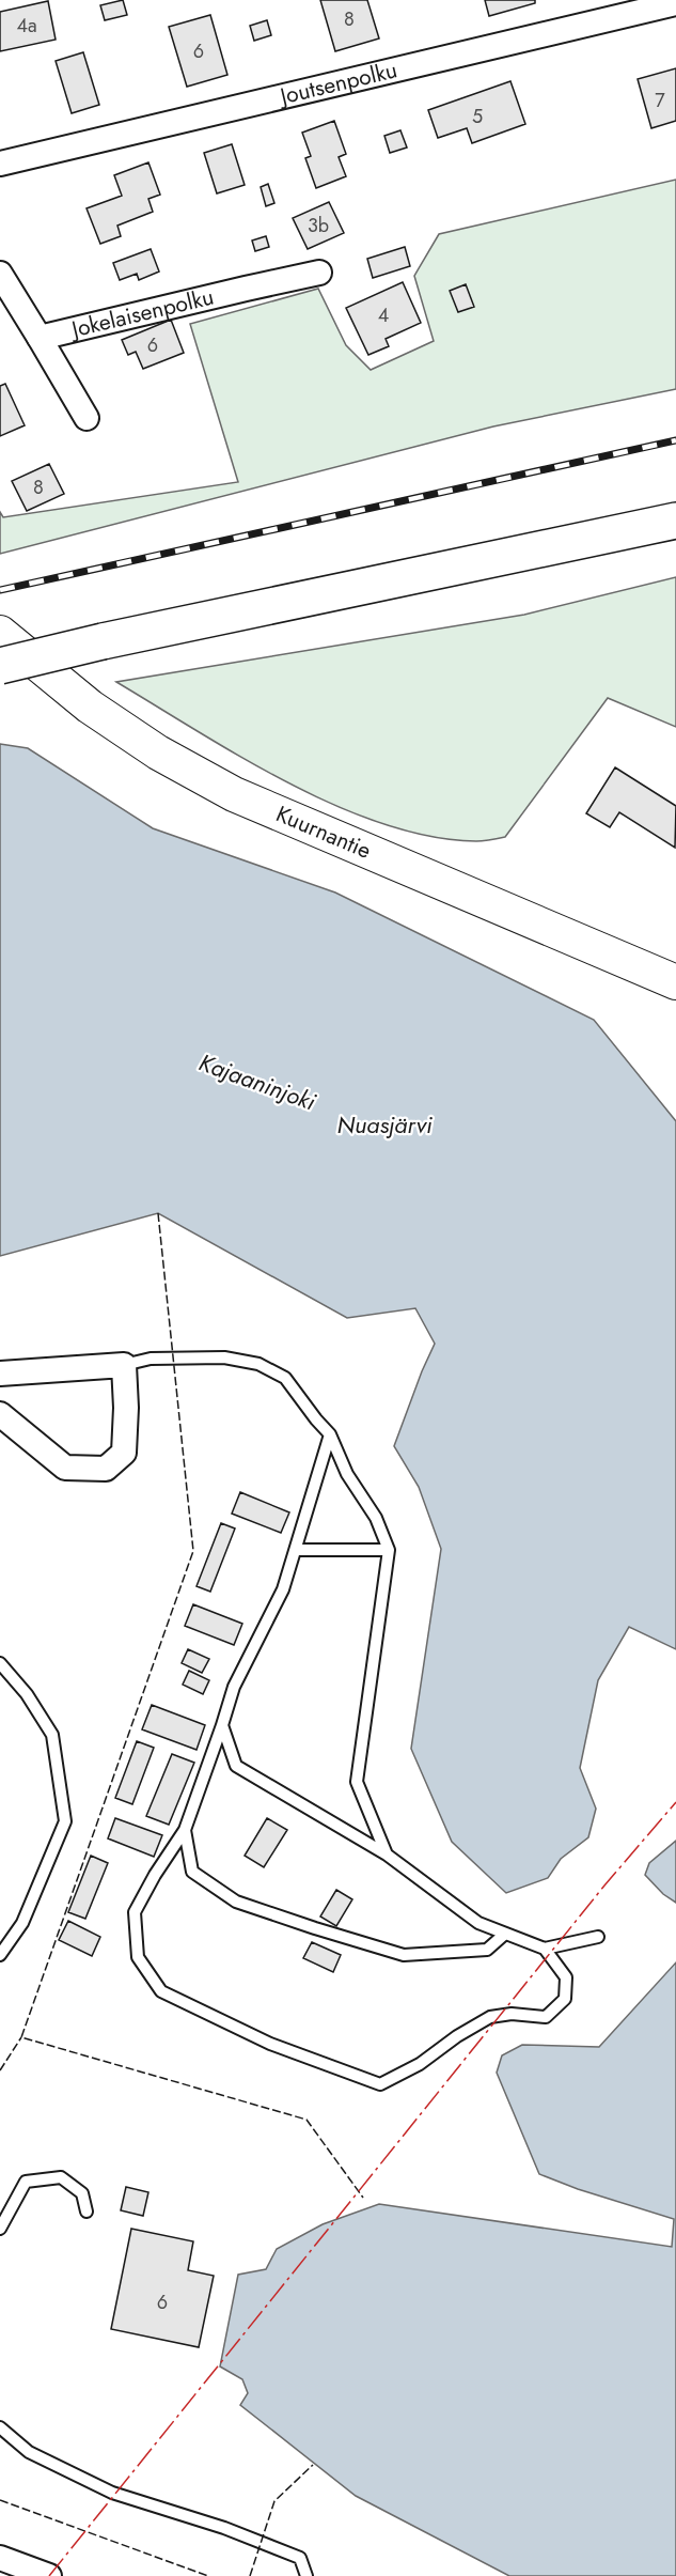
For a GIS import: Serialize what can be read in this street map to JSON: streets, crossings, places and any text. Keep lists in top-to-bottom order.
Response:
{
  "streets": {
    "street": ["Joutsenpolku", "Jokelaisenpolku", "Kuurnantie"]
  },
  "water": ["Kajaaninjoki", "Nuasjärvi"],
  "house_numbers": [
    "8",
    "4a",
    "6",
    "7",
    "5",
    "3b",
    "4",
    "6",
    "8",
    "6"
  ]
}
